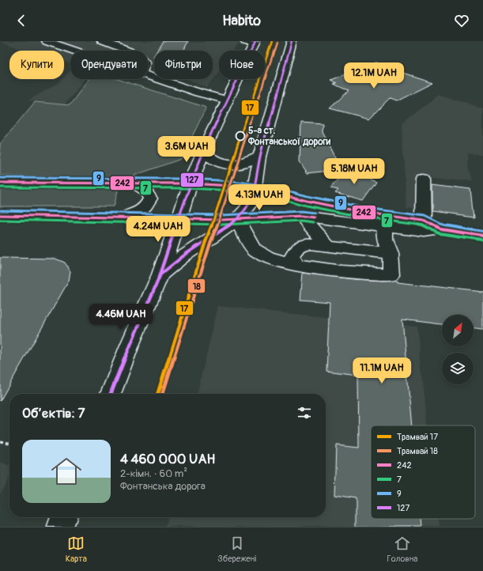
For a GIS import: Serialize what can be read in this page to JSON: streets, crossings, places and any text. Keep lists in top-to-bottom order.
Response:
{
  "places": ["5-а ст. Фонтанської дороги"],
  "lines": [
    "tram line 17",
    "transit line 127",
    "tram line 18",
    "transit line 9",
    "transit line 242",
    "transit line 7"
  ],
  "legend": [
    "Трамвай 17",
    "Трамвай 18",
    "242",
    "7",
    "9",
    "127"
  ],
  "north": "top right",
  "page": {
    "header": "Habito",
    "chip": [
      "Купити",
      "Орендувати",
      "Фільтри",
      "Нове"
    ],
    "price": [
      "12.1M UAH",
      "3.6M UAH",
      "5.18M UAH",
      "4.13M UAH",
      "4.24M UAH",
      "4.46M UAH",
      "11.1M UAH"
    ],
    "heading": "Об’єктів: 7",
    "list": [
      {
        "name": "4 460 000 UAH",
        "note": "2-кімн. · 60 m² · Фонтанська дорога"
      }
    ],
    "tabs": ["Карта", "Збережені", "Головна"]
  }
}
